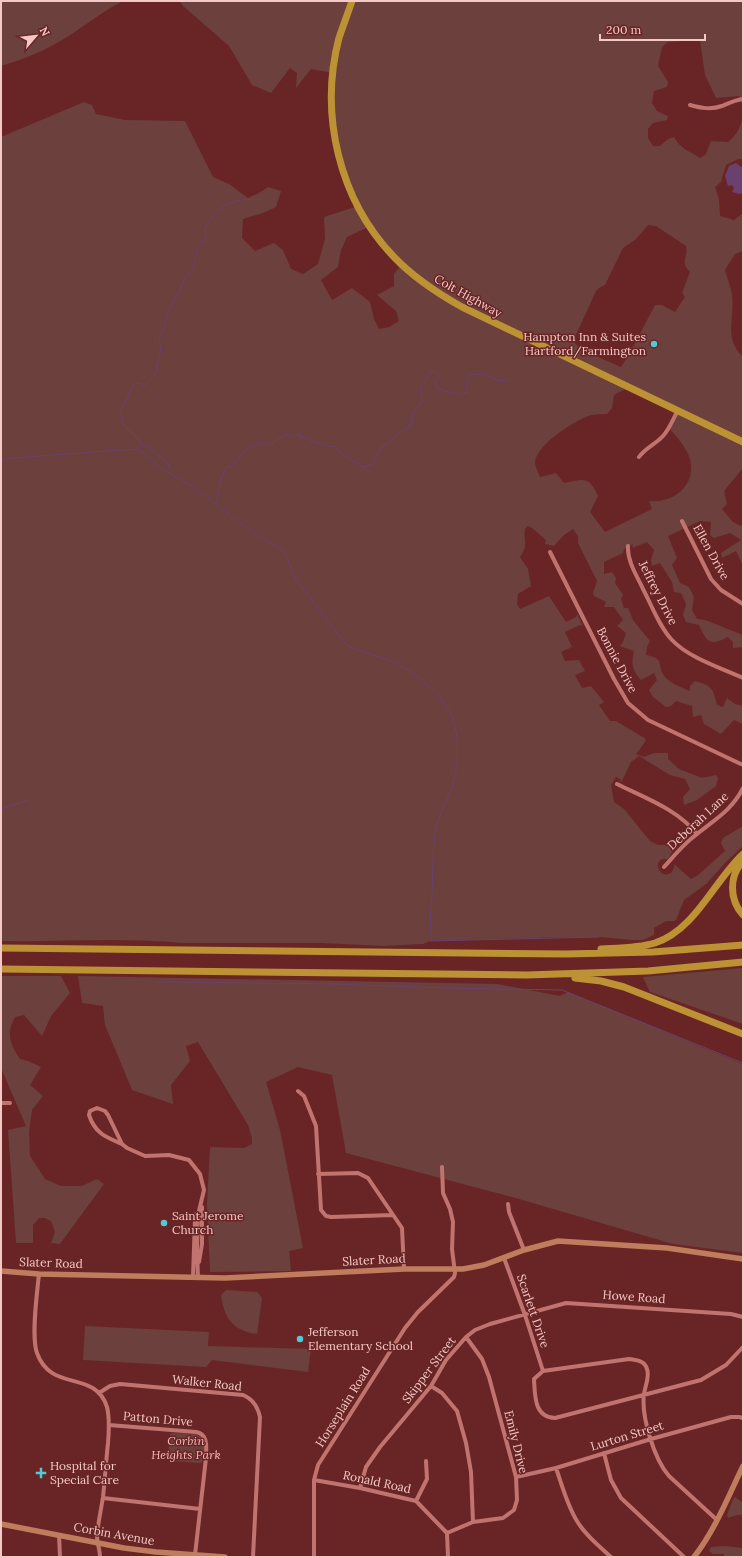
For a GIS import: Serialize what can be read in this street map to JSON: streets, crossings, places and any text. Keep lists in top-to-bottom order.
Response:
{
  "streets": {
    "highway": ["Colt Highway"],
    "main road": ["Slater Road", "Corbin Avenue"],
    "street": [
      "Ellen Drive",
      "Jeffrey Drive",
      "Bonnie Drive",
      "Deborah Lane",
      "Howe Road",
      "Scarlett Drive",
      "Skipper Street",
      "Walker Road",
      "Horseplain Road",
      "Patton Drive",
      "Lurton Street",
      "Emily Drive",
      "Ronald Road"
    ]
  },
  "crossings": [
    ["Slater Road", "Scarlett Drive"],
    ["Slater Road", "Horseplain Road"],
    ["Howe Road", "Scarlett Drive"],
    ["Howe Road", "Skipper Street"],
    ["Scarlett Drive", "Skipper Street"],
    ["Skipper Street", "Emily Drive"],
    ["Skipper Street", "Ronald Road"],
    ["Horseplain Road", "Ronald Road"],
    ["Patton Drive", "Corbin Avenue"],
    ["Lurton Street", "Emily Drive"],
    ["Emily Drive", "Ronald Road"]
  ],
  "parks": ["Corbin Heights Park"],
  "places": {
    "other": ["Hampton Inn & Suites Hartford/Farmington", "Saint Jerome Church", "Jefferson Elementary School"],
    "health": ["Hospital for Special Care"]
  },
  "scale_bar": "200 m",
  "north": "top right"
}
